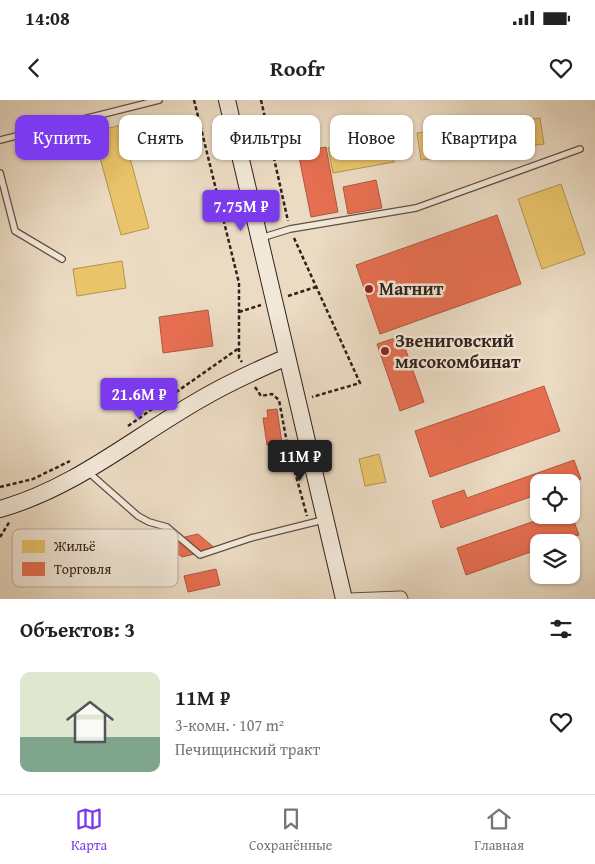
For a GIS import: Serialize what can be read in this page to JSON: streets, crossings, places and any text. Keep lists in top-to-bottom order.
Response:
{
  "places": ["Магнит", "Звениговский мясокомбинат"],
  "legend": ["Жильё", "Торговля"],
  "page": {
    "status": "14:08",
    "header": "Roofr",
    "chip": [
      "Купить",
      "Снять",
      "Фильтры",
      "Новое",
      "Квартира"
    ],
    "price": ["7.75M ₽", "21.6M ₽", "11M ₽"],
    "heading": "Объектов: 3",
    "list": [
      {
        "name": "11M ₽",
        "note": "3-комн. · 107 m² · Печищинский тракт"
      }
    ],
    "tabs": ["Карта", "Сохранённые", "Главная"]
  }
}
